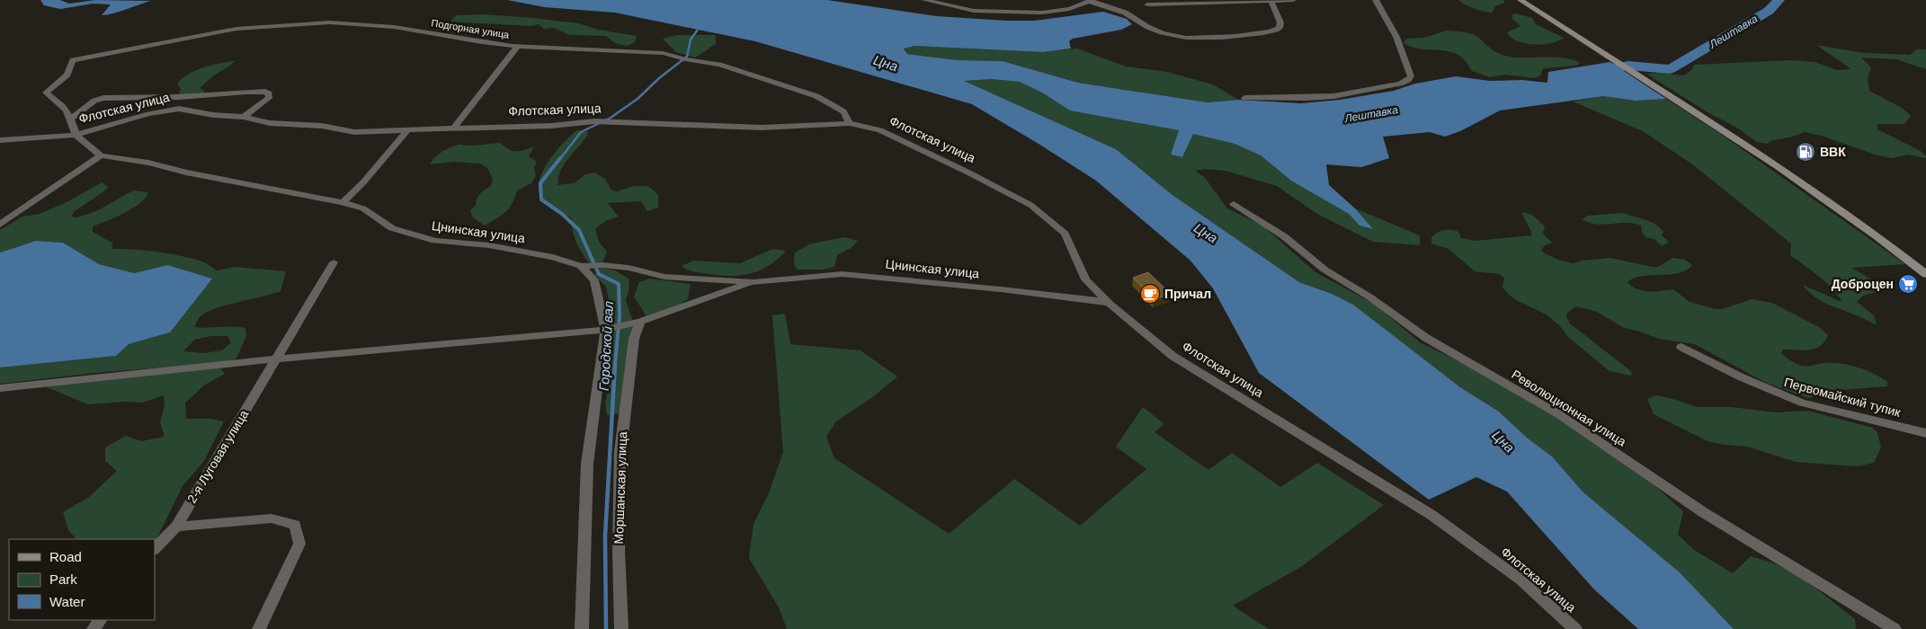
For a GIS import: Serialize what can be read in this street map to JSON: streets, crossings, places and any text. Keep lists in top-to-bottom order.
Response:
{
  "streets": {
    "street": [
      "Подгорная улица",
      "Флотская улица",
      "Цнинская улица",
      "Первомайский тупик",
      "Революционная улица",
      "2-я Луговая улица",
      "Моршанская улица"
    ]
  },
  "crossings": [
    ["Подгорная улица", "Флотская улица"],
    ["Флотская улица", "Цнинская улица"],
    ["Цнинская улица", "2-я Луговая улица"],
    ["Цнинская улица", "Моршанская улица"]
  ],
  "water": ["Лештавка", "Цна", "Городской вал"],
  "places": {
    "fuel station": ["ВВК"],
    "supermarket": ["Доброцен"],
    "cafe": ["Причал"]
  },
  "legend": ["Road", "Park", "Water"]
}
